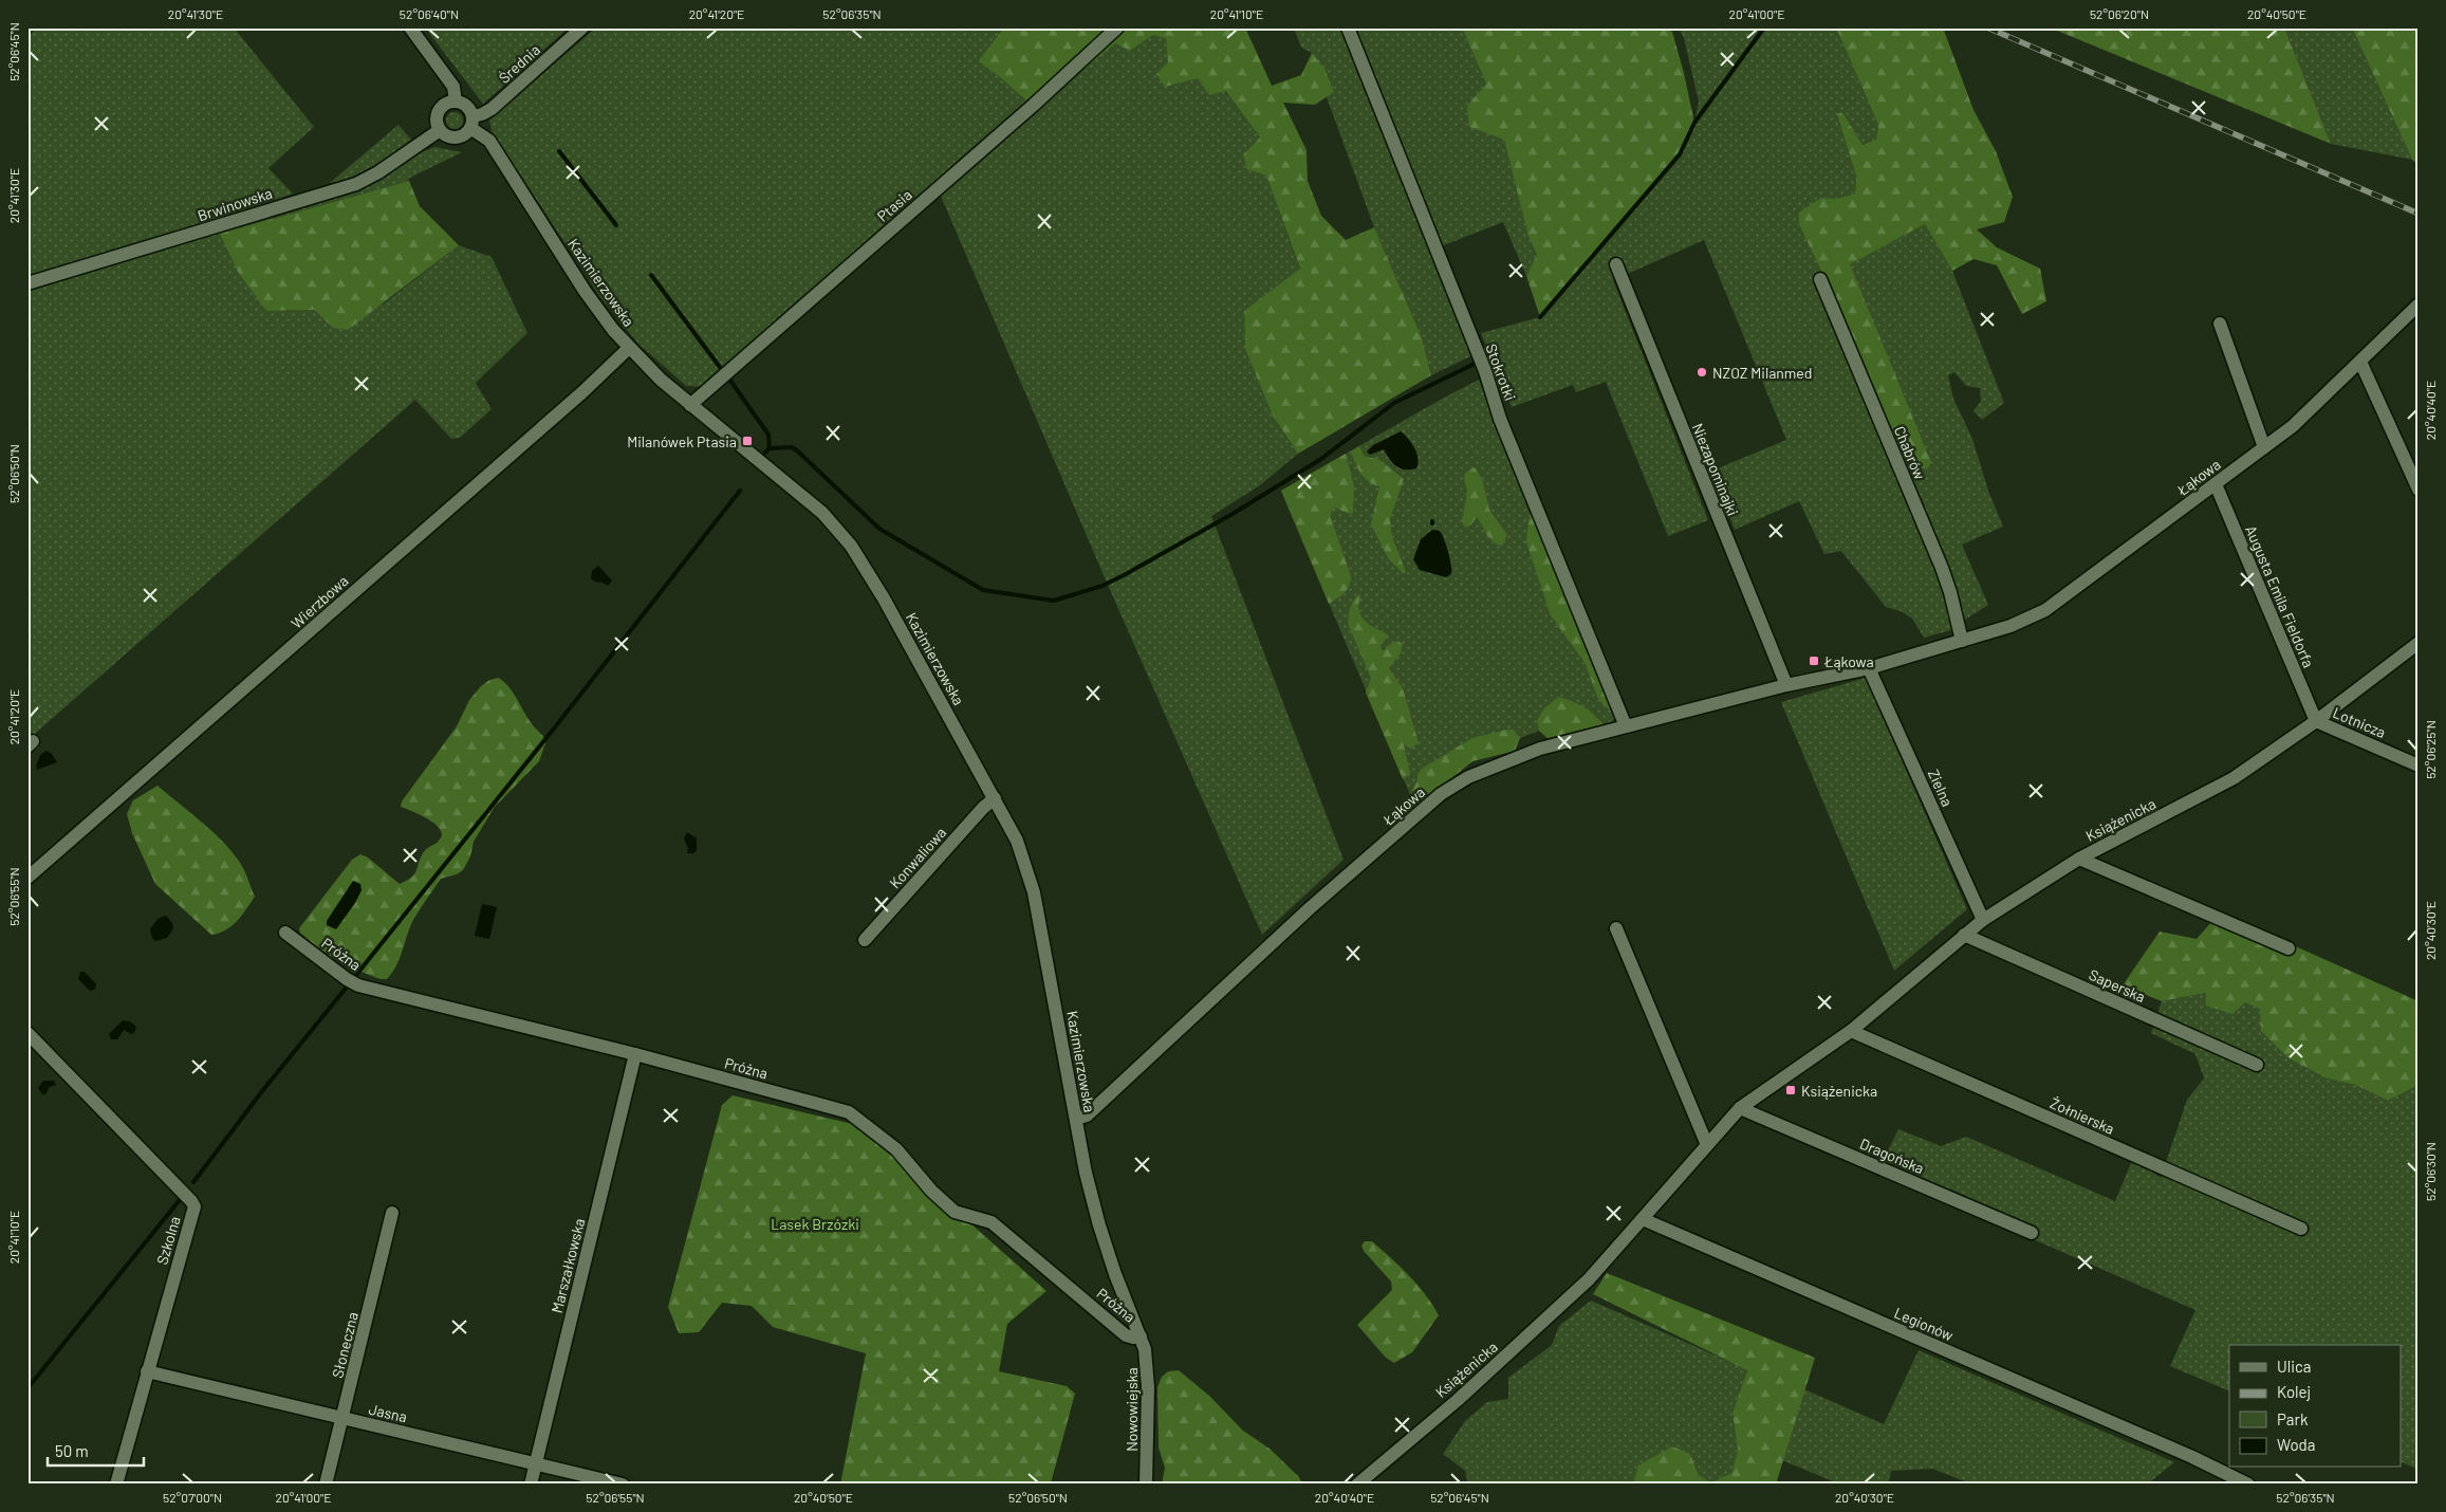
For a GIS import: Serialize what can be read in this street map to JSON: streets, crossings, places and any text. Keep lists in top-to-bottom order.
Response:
{
  "streets": {
    "street": [
      "Średnia",
      "Brwinowska",
      "Ptasia",
      "Kazimierzowska",
      "Stokrotki",
      "Chabrów",
      "Niezapominajki",
      "Łąkowa",
      "Augusta Emila Fieldorfa",
      "Wierzbowa",
      "Lotnicza",
      "Zielna",
      "Książenicka",
      "Konwaliowa",
      "Próżna",
      "Saperska",
      "Żołnierska",
      "Dragońska",
      "Szkolna",
      "Marszałkowska",
      "Legionów",
      "Słoneczna",
      "Nowowiejska",
      "Jasna"
    ]
  },
  "crossings": [
    ["Średnia", "Brwinowska"],
    ["Średnia", "Kazimierzowska"],
    ["Brwinowska", "Kazimierzowska"],
    ["Ptasia", "Kazimierzowska"],
    ["Kazimierzowska", "Łąkowa"],
    ["Kazimierzowska", "Wierzbowa"],
    ["Kazimierzowska", "Konwaliowa"],
    ["Kazimierzowska", "Próżna"],
    ["Kazimierzowska", "Nowowiejska"],
    ["Stokrotki", "Łąkowa"],
    ["Chabrów", "Łąkowa"],
    ["Niezapominajki", "Łąkowa"],
    ["Łąkowa", "Augusta Emila Fieldorfa"],
    ["Łąkowa", "Zielna"],
    ["Augusta Emila Fieldorfa", "Lotnicza"],
    ["Augusta Emila Fieldorfa", "Książenicka"],
    ["Lotnicza", "Książenicka"],
    ["Zielna", "Książenicka"],
    ["Książenicka", "Saperska"],
    ["Książenicka", "Żołnierska"],
    ["Książenicka", "Dragońska"],
    ["Książenicka", "Legionów"],
    ["Próżna", "Marszałkowska"],
    ["Próżna", "Nowowiejska"],
    ["Szkolna", "Jasna"],
    ["Marszałkowska", "Jasna"],
    ["Słoneczna", "Jasna"]
  ],
  "parks": ["Lasek Brzózki"],
  "places": {
    "other": ["NZOZ Milanmed"],
    "transit": ["Milanówek Ptasia", "Łąkowa", "Książenicka"]
  },
  "legend": [
    "Ulica",
    "Kolej",
    "Park",
    "Woda"
  ],
  "scale_bar": "50 m",
  "coordinates": [
    "20°41'30\"E",
    "52°06'40\"N",
    "20°41'20\"E",
    "52°06'35\"N",
    "20°41'10\"E",
    "20°41'00\"E",
    "52°06'20\"N",
    "20°40'50\"E",
    "52°06'45\"N",
    "20°40'40\"E",
    "52°06'50\"N",
    "52°06'25\"N",
    "52°06'55\"N",
    "20°40'30\"E",
    "52°06'30\"N",
    "52°07'00\"N"
  ]
}
